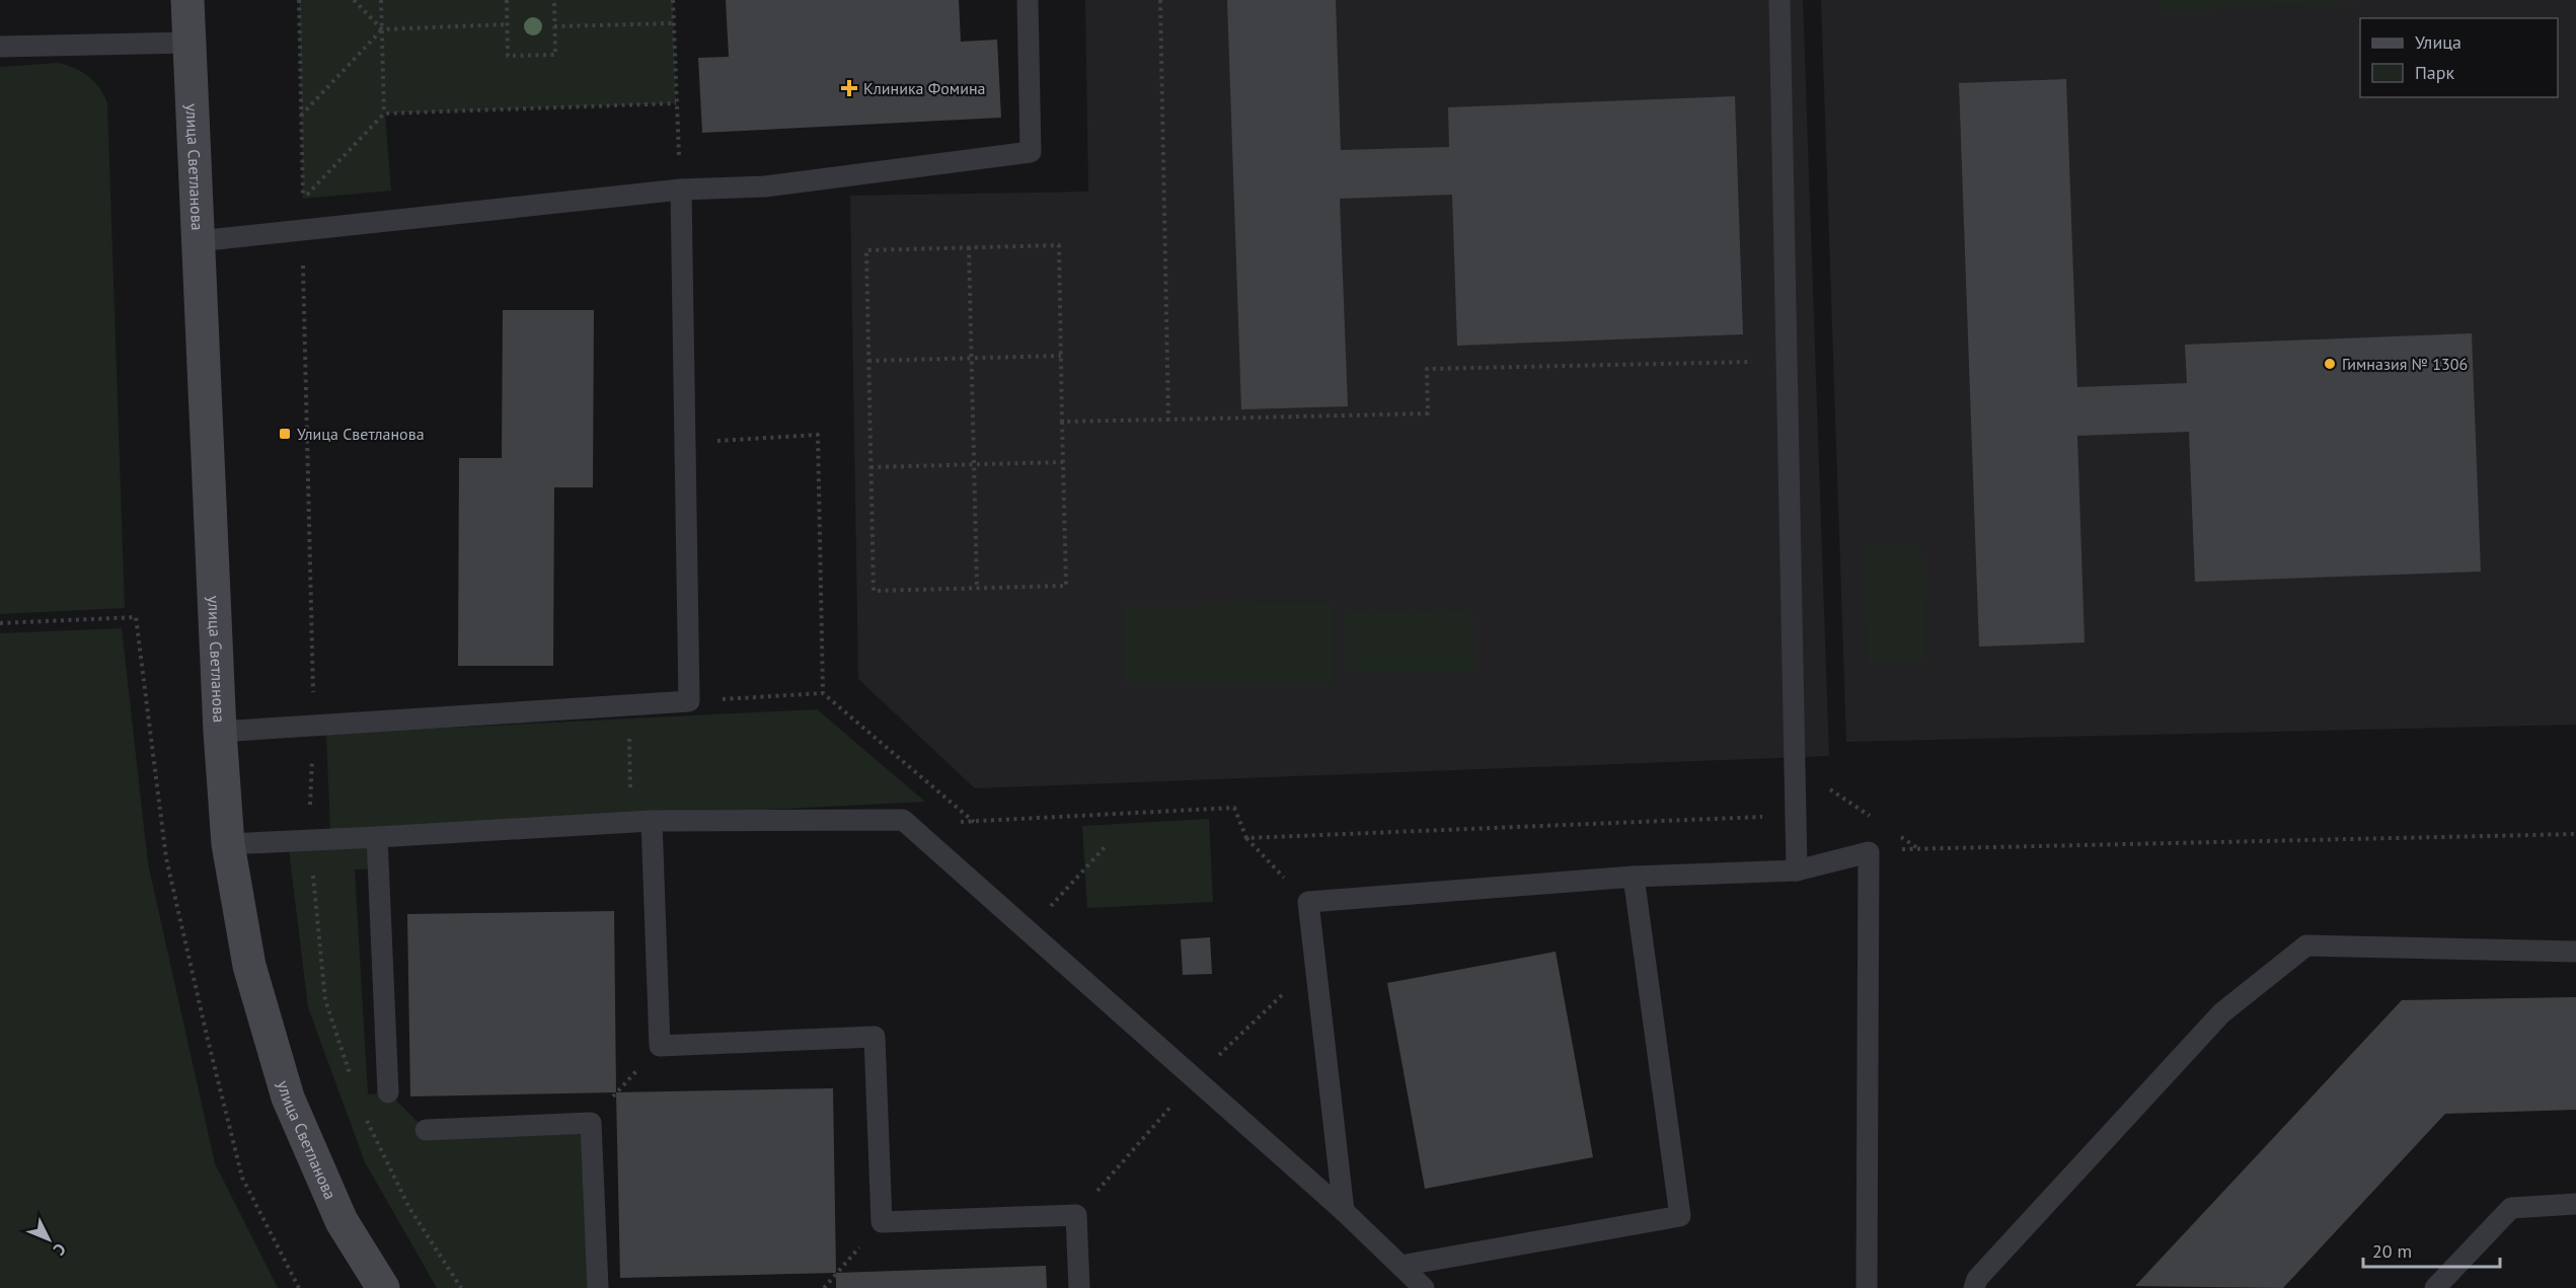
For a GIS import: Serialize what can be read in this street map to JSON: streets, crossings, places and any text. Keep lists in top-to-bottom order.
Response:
{
  "streets": {
    "street": ["улица Светланова"]
  },
  "places": {
    "health": ["Клиника Фомина"],
    "other": ["Гимназия № 1306"],
    "transit": ["Улица Светланова"]
  },
  "legend": ["Улица", "Парк"],
  "scale_bar": "20 m",
  "north": "bottom right"
}
